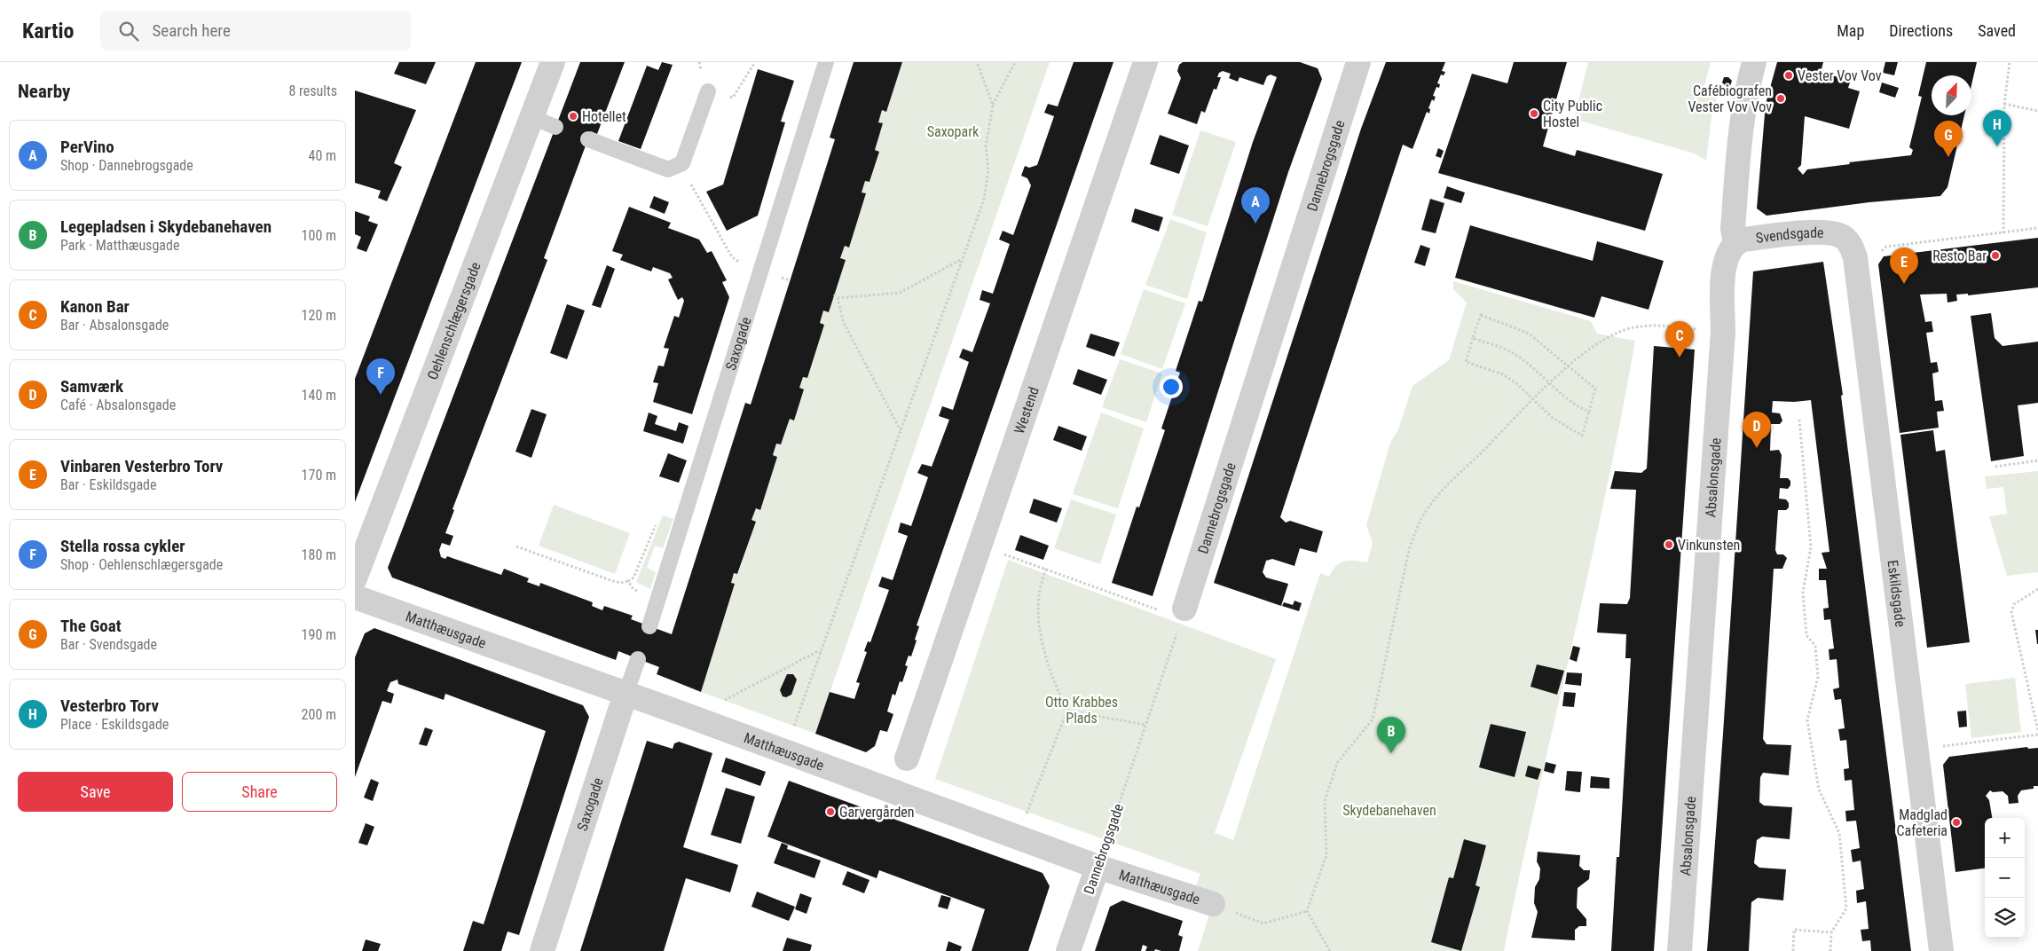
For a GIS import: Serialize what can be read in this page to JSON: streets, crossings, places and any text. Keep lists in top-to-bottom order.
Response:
{
  "streets": {
    "street": [
      "Dannebrogsgade",
      "Svendsgade",
      "Oehlenschlægersgade",
      "Saxogade",
      "Westend",
      "Absalonsgade",
      "Eskildsgade",
      "Matthæusgade"
    ]
  },
  "crossings": [
    ["Dannebrogsgade", "Matthæusgade"],
    ["Svendsgade", "Absalonsgade"],
    ["Svendsgade", "Eskildsgade"],
    ["Saxogade", "Matthæusgade"]
  ],
  "parks": ["Saxopark", "Otto Krabbes Plads", "Skydebanehaven"],
  "places": [
    "Vester Vov Vov",
    "Cafébiografen Vester Vov Vov",
    "City Public Hostel",
    "Hotellet",
    "Resto Bar",
    "Vinkunsten",
    "Garvergården",
    "Madglad Cafeteria"
  ],
  "north": "top right",
  "page": {
    "header": "Kartio",
    "search": "Search here",
    "nav": ["Map", "Directions", "Saved"],
    "heading": ["Nearby", "8 results"],
    "pins": [
      "H",
      "G",
      "A",
      "E",
      "C",
      "F",
      "D",
      "B"
    ],
    "list": [
      {
        "mark": "A",
        "name": "PerVino",
        "note": "Shop · Dannebrogsgade",
        "value": "40 m"
      },
      {
        "mark": "B",
        "name": "Legepladsen i Skydebanehaven",
        "note": "Park · Matthæusgade",
        "value": "100 m"
      },
      {
        "mark": "C",
        "name": "Kanon Bar",
        "note": "Bar · Absalonsgade",
        "value": "120 m"
      },
      {
        "mark": "D",
        "name": "Samværk",
        "note": "Café · Absalonsgade",
        "value": "140 m"
      },
      {
        "mark": "E",
        "name": "Vinbaren Vesterbro Torv",
        "note": "Bar · Eskildsgade",
        "value": "170 m"
      },
      {
        "mark": "F",
        "name": "Stella rossa cykler",
        "note": "Shop · Oehlenschlægersgade",
        "value": "180 m"
      },
      {
        "mark": "G",
        "name": "The Goat",
        "note": "Bar · Svendsgade",
        "value": "190 m"
      },
      {
        "mark": "H",
        "name": "Vesterbro Torv",
        "note": "Place · Eskildsgade",
        "value": "200 m"
      }
    ],
    "buttons": ["Save", "Share"],
    "map_buttons": ["+", "−"]
  }
}
